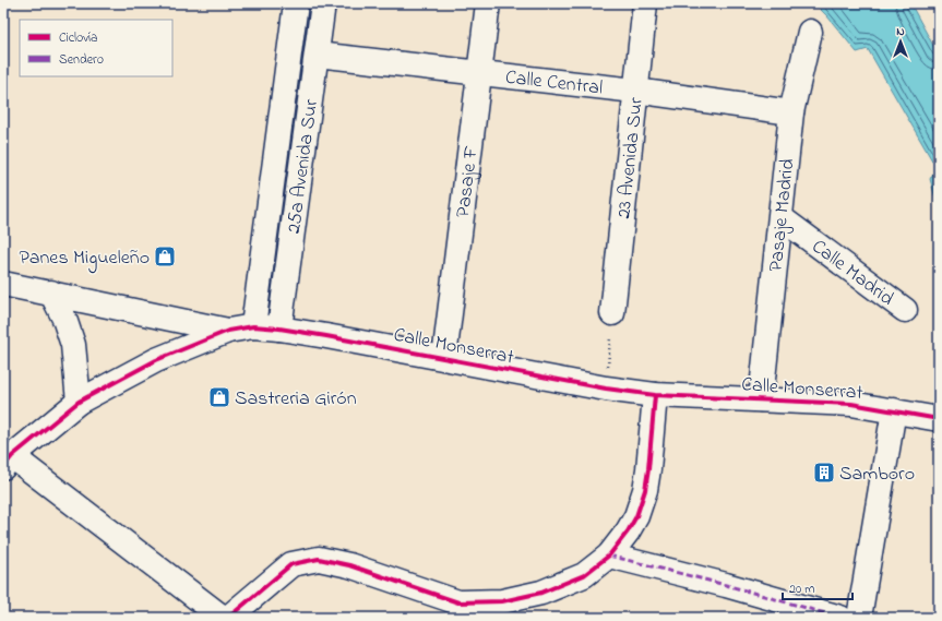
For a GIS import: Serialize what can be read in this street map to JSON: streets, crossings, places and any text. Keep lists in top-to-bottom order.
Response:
{
  "streets": {
    "street": [
      "Calle Central",
      "23 Avenida Sur",
      "25a Avenida Sur",
      "Pasaje F",
      "Pasaje Madrid",
      "Calle Madrid",
      "Calle Monserrat"
    ]
  },
  "crossings": [
    ["Calle Central", "23 Avenida Sur"],
    ["Calle Central", "25a Avenida Sur"],
    ["Calle Central", "Pasaje F"],
    ["Calle Central", "Pasaje Madrid"],
    ["25a Avenida Sur", "Calle Monserrat"],
    ["Pasaje F", "Calle Monserrat"],
    ["Pasaje Madrid", "Calle Madrid"],
    ["Pasaje Madrid", "Calle Monserrat"]
  ],
  "places": {
    "shop": ["Panes Migueleño", "Sastreria Girón"],
    "building": ["Samboro"]
  },
  "legend": ["Ciclovía", "Sendero"],
  "scale_bar": "20 m",
  "north": "top"
}
